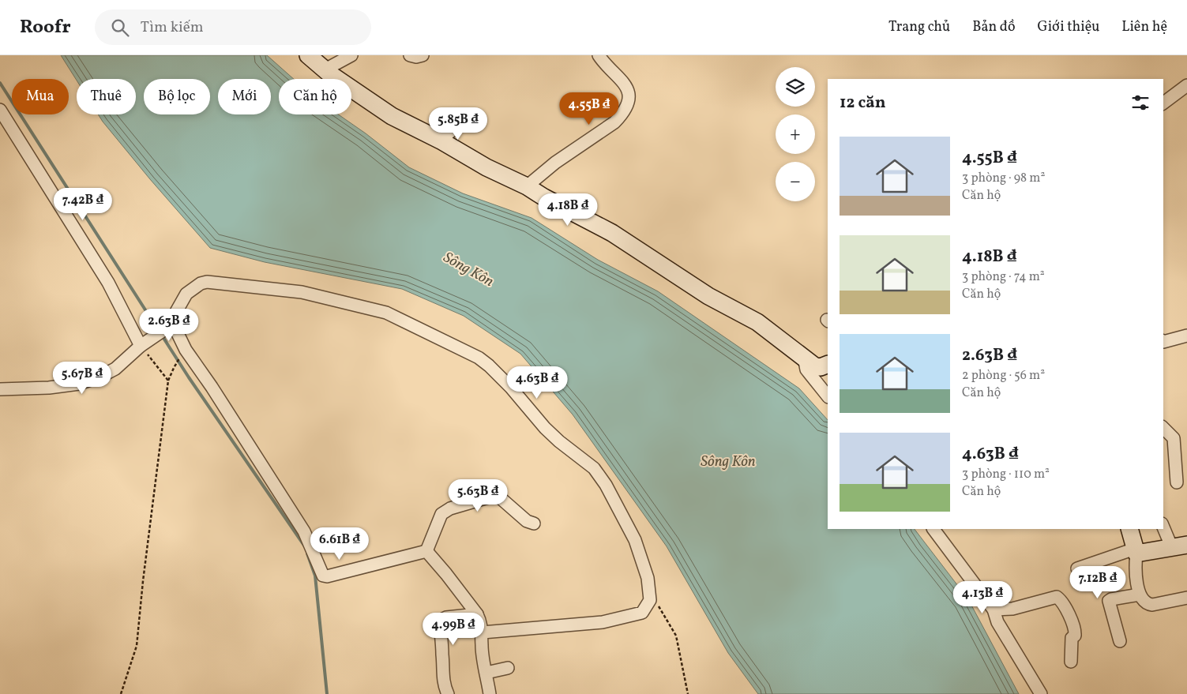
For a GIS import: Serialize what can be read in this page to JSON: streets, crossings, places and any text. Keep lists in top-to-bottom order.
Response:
{
  "water": ["Sông Kôn"],
  "page": {
    "header": "Roofr",
    "search": "Tìm kiếm",
    "nav": [
      "Trang chủ",
      "Bản đồ",
      "Giới thiệu",
      "Liên hệ"
    ],
    "map_buttons": ["+", "−"],
    "chip": [
      "Mua",
      "Thuê",
      "Bộ lọc",
      "Mới",
      "Căn hộ"
    ],
    "heading": "12 căn",
    "price": [
      "4.55B ₫",
      "5.85B ₫",
      "7.42B ₫",
      "4.18B ₫",
      "2.63B ₫",
      "5.67B ₫",
      "4.63B ₫",
      "5.63B ₫",
      "6.61B ₫",
      "7.12B ₫",
      "4.13B ₫",
      "4.99B ₫"
    ],
    "list": [
      {
        "name": "4.55B ₫",
        "note": "3 phòng · 98 m² · Căn hộ"
      },
      {
        "name": "4.18B ₫",
        "note": "3 phòng · 74 m² · Căn hộ"
      },
      {
        "name": "2.63B ₫",
        "note": "2 phòng · 56 m² · Căn hộ"
      },
      {
        "name": "4.63B ₫",
        "note": "3 phòng · 110 m² · Căn hộ"
      }
    ]
  }
}
